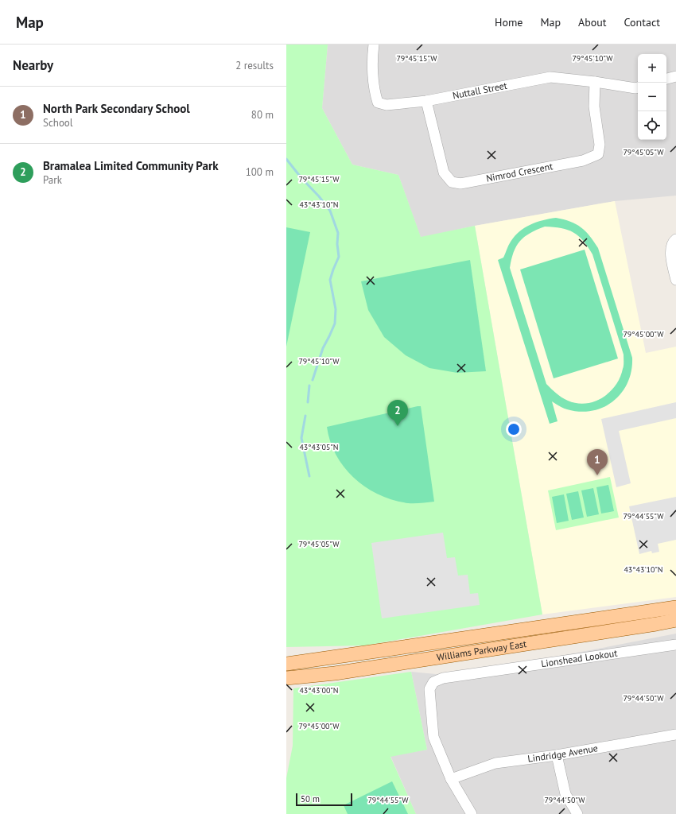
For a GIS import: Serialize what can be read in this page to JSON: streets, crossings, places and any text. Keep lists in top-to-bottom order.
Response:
{
  "streets": {
    "main road": ["Williams Parkway East"],
    "street": [
      "Nuttall Street",
      "Nimrod Crescent",
      "Lionshead Lookout",
      "Lindridge Avenue"
    ]
  },
  "crossings": [
    ["Nuttall Street", "Nimrod Crescent"],
    ["Lionshead Lookout", "Lindridge Avenue"]
  ],
  "scale_bar": "50 m",
  "page": {
    "header": "Map",
    "nav": [
      "Home",
      "Map",
      "About",
      "Contact"
    ],
    "heading": ["Nearby", "2 results"],
    "map_buttons": ["+", "−"],
    "list": [
      {
        "mark": "1",
        "name": "North Park Secondary School",
        "note": "School",
        "value": "80 m"
      },
      {
        "mark": "2",
        "name": "Bramalea Limited Community Park",
        "note": "Park",
        "value": "100 m"
      }
    ],
    "pins": ["2", "1"],
    "scale": "50 m"
  },
  "coordinates": [
    "79°45'15\"W",
    "79°45'10\"W",
    "79°45'05\"W",
    "43°43'10\"N",
    "79°45'00\"W",
    "43°43'05\"N",
    "79°44'55\"W",
    "43°43'00\"N",
    "79°44'50\"W"
  ]
}
